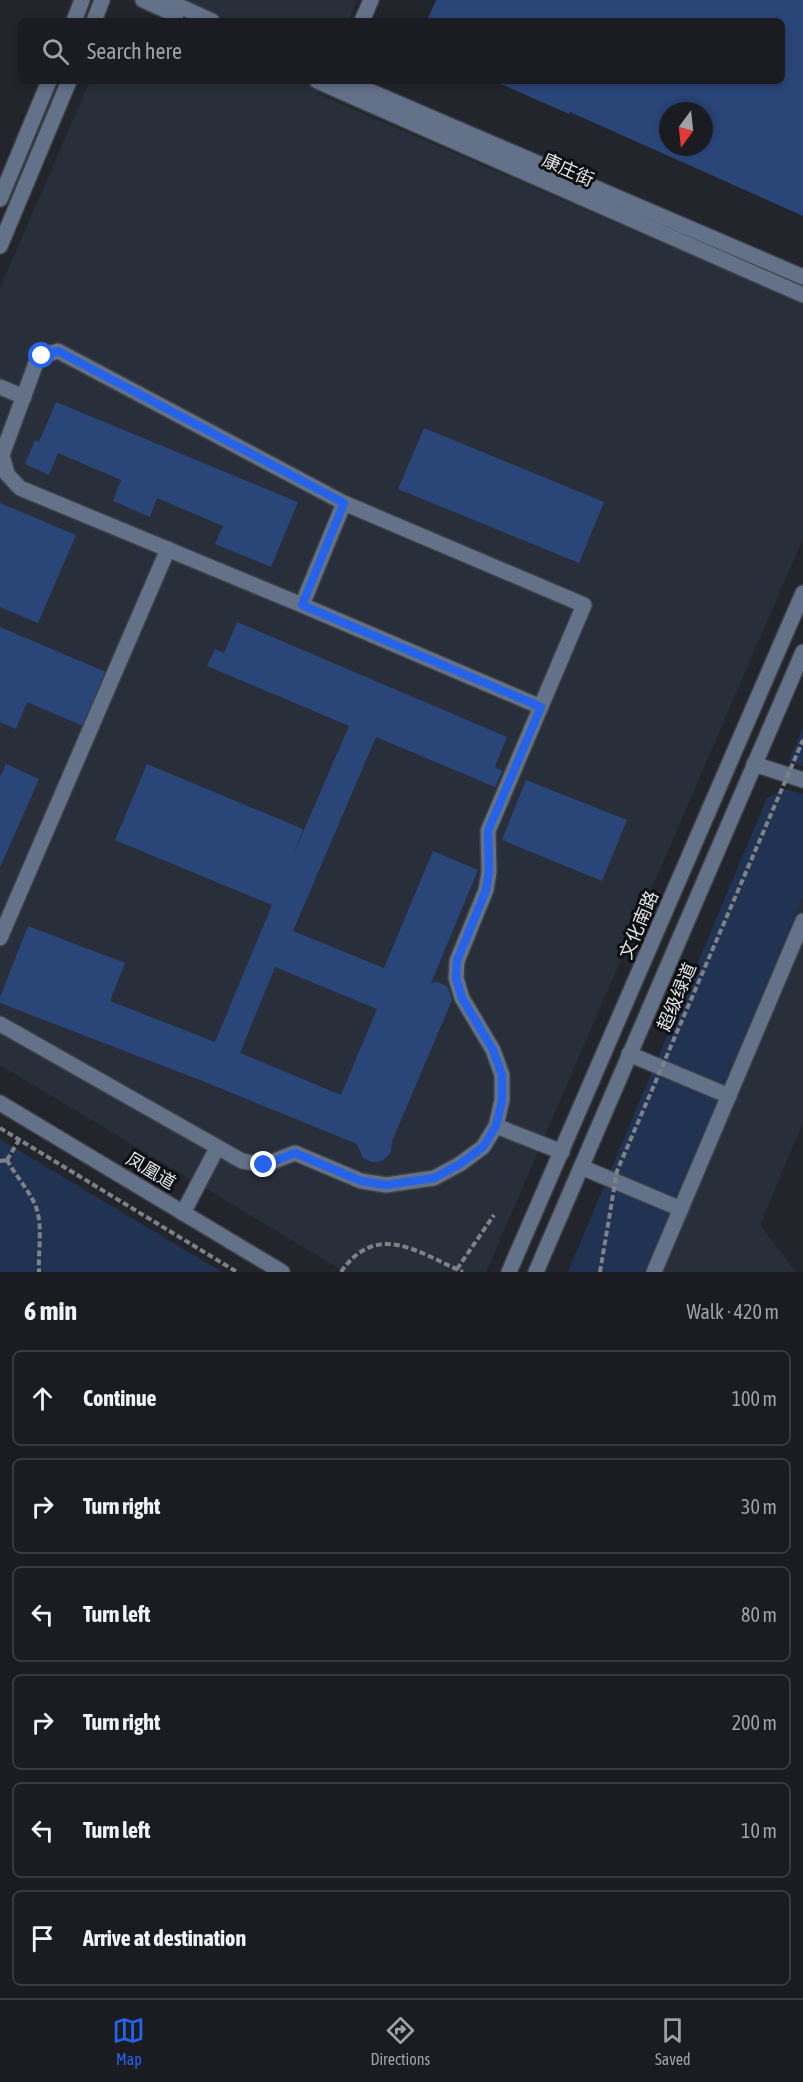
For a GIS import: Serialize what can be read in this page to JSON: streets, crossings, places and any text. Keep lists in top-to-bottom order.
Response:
{
  "streets": {
    "street": ["康庄街", "文化南路", "凤凰道"],
    "path": ["超级绿道"]
  },
  "north": "bottom",
  "page": {
    "search": "Search here",
    "heading": ["6 min", "Walk · 420 m"],
    "list": [
      ["Continue", "100 m"],
      ["Turn right", "30 m"],
      ["Turn left", "80 m"],
      ["Turn right", "200 m"],
      ["Turn left", "10 m"],
      "Arrive at destination"
    ],
    "nav": ["Map", "Directions", "Saved"]
  }
}
